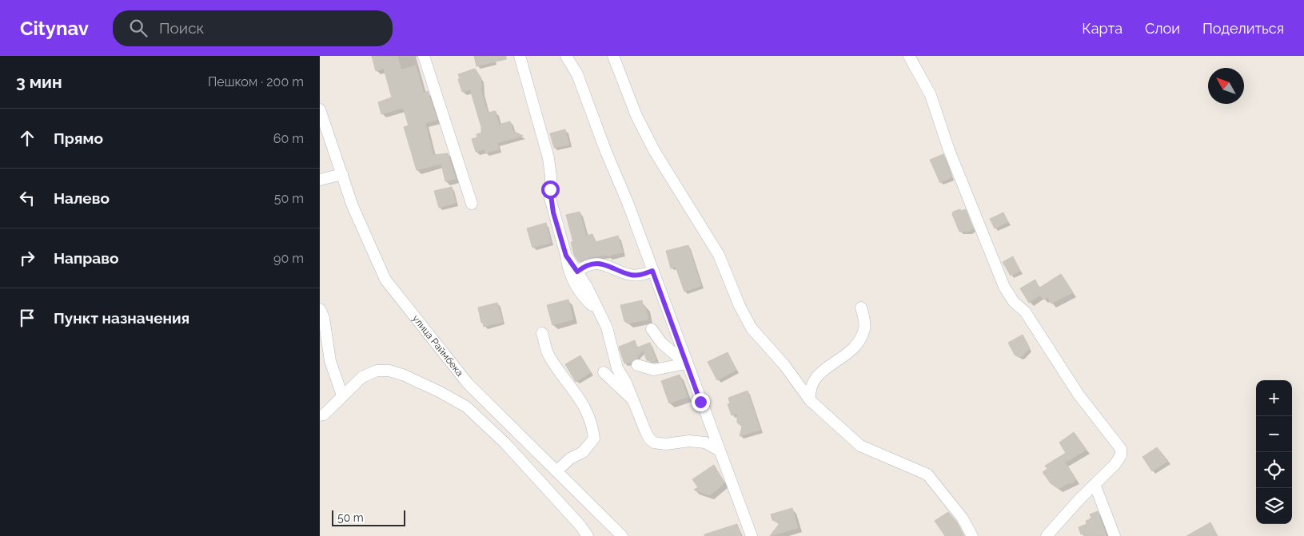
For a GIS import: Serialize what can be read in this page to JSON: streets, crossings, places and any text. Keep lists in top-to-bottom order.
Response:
{
  "streets": {
    "street": ["улица Раймбека"]
  },
  "scale_bar": "50 m",
  "north": "top left",
  "page": {
    "header": "Citynav",
    "search": "Поиск",
    "nav": ["Карта", "Слои", "Поделиться"],
    "heading": ["3 мин", "Пешком · 200 m"],
    "list": [
      ["Прямо", "60 m"],
      ["Налево", "50 m"],
      ["Направо", "90 m"],
      "Пункт назначения"
    ],
    "map_buttons": ["+", "−"],
    "scale": "50 m"
  }
}
